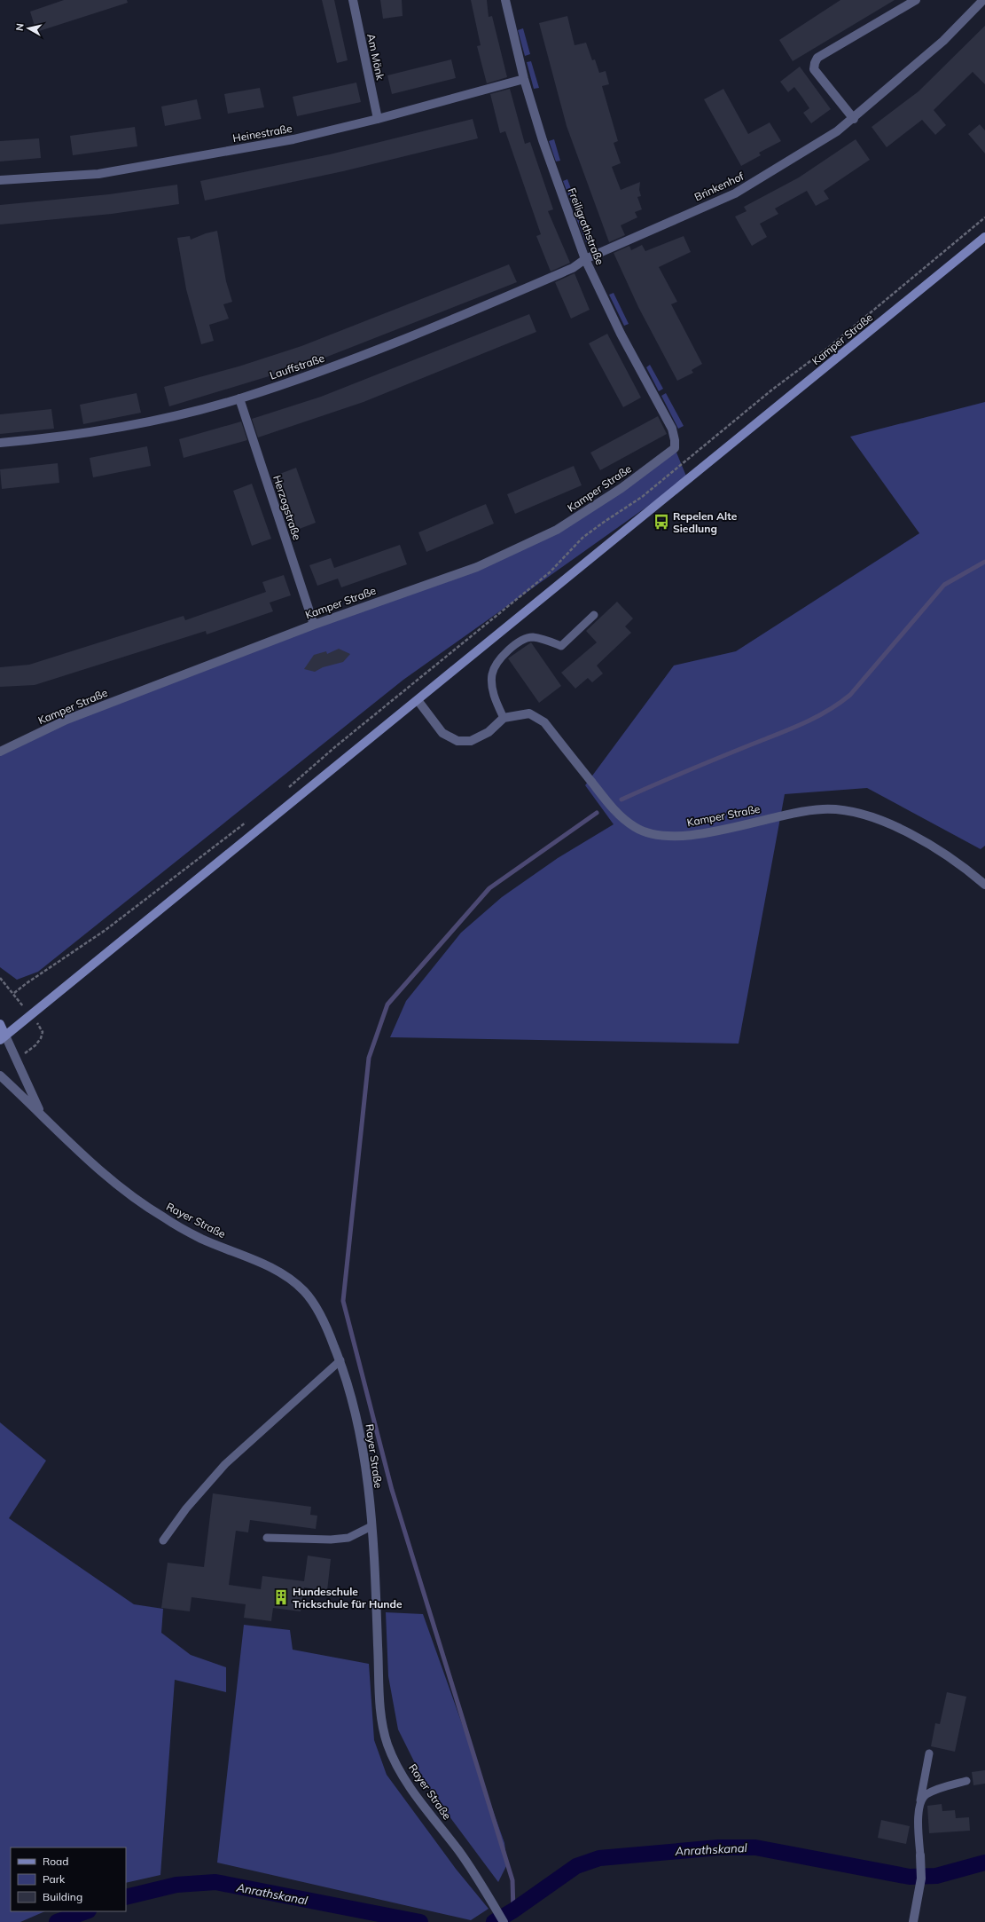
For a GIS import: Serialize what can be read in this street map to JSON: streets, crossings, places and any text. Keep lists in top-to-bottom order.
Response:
{
  "streets": {
    "main road": ["Kamper Straße"],
    "street": [
      "Am Mönk",
      "Heinestraße",
      "Brinkenhof",
      "Freiligrathstraße",
      "Lauffstraße",
      "Herzogstraße",
      "Rayer Straße"
    ]
  },
  "crossings": [
    ["Am Mönk", "Heinestraße"],
    ["Heinestraße", "Freiligrathstraße"],
    ["Brinkenhof", "Freiligrathstraße"],
    ["Brinkenhof", "Lauffstraße"],
    ["Freiligrathstraße", "Kamper Straße"],
    ["Freiligrathstraße", "Lauffstraße"],
    ["Kamper Straße", "Herzogstraße"],
    ["Kamper Straße", "Rayer Straße"],
    ["Lauffstraße", "Herzogstraße"]
  ],
  "water": ["Anrathskanal"],
  "places": {
    "bus stop": ["Repelen Alte Siedlung"],
    "building": ["Hundeschule Trickschule für Hunde"]
  },
  "legend": ["Road", "Park", "Building"],
  "north": "left"
}
